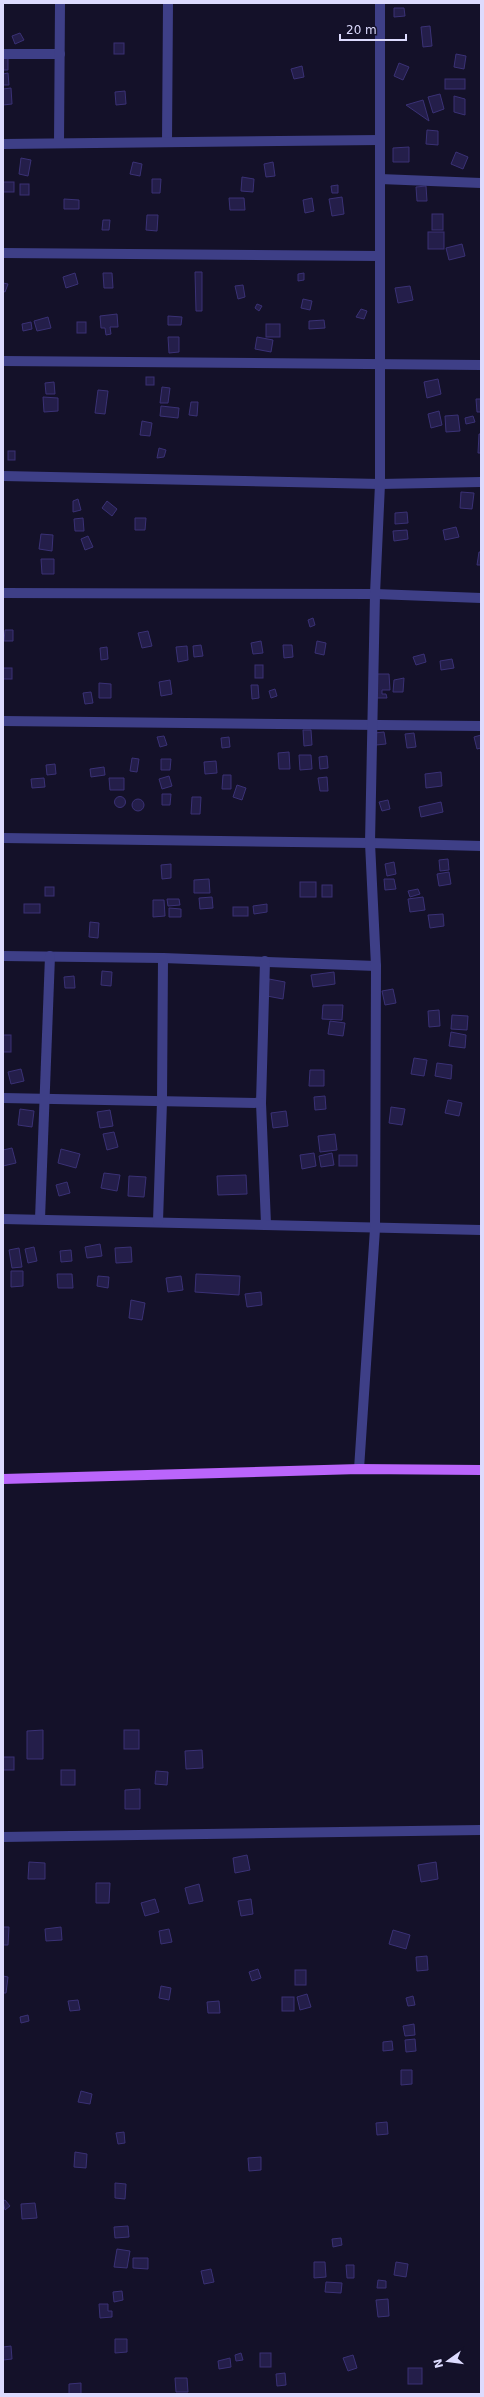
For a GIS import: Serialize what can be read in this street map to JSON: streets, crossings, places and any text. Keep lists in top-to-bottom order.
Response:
{
  "scale_bar": "20 m",
  "north": "left"
}
